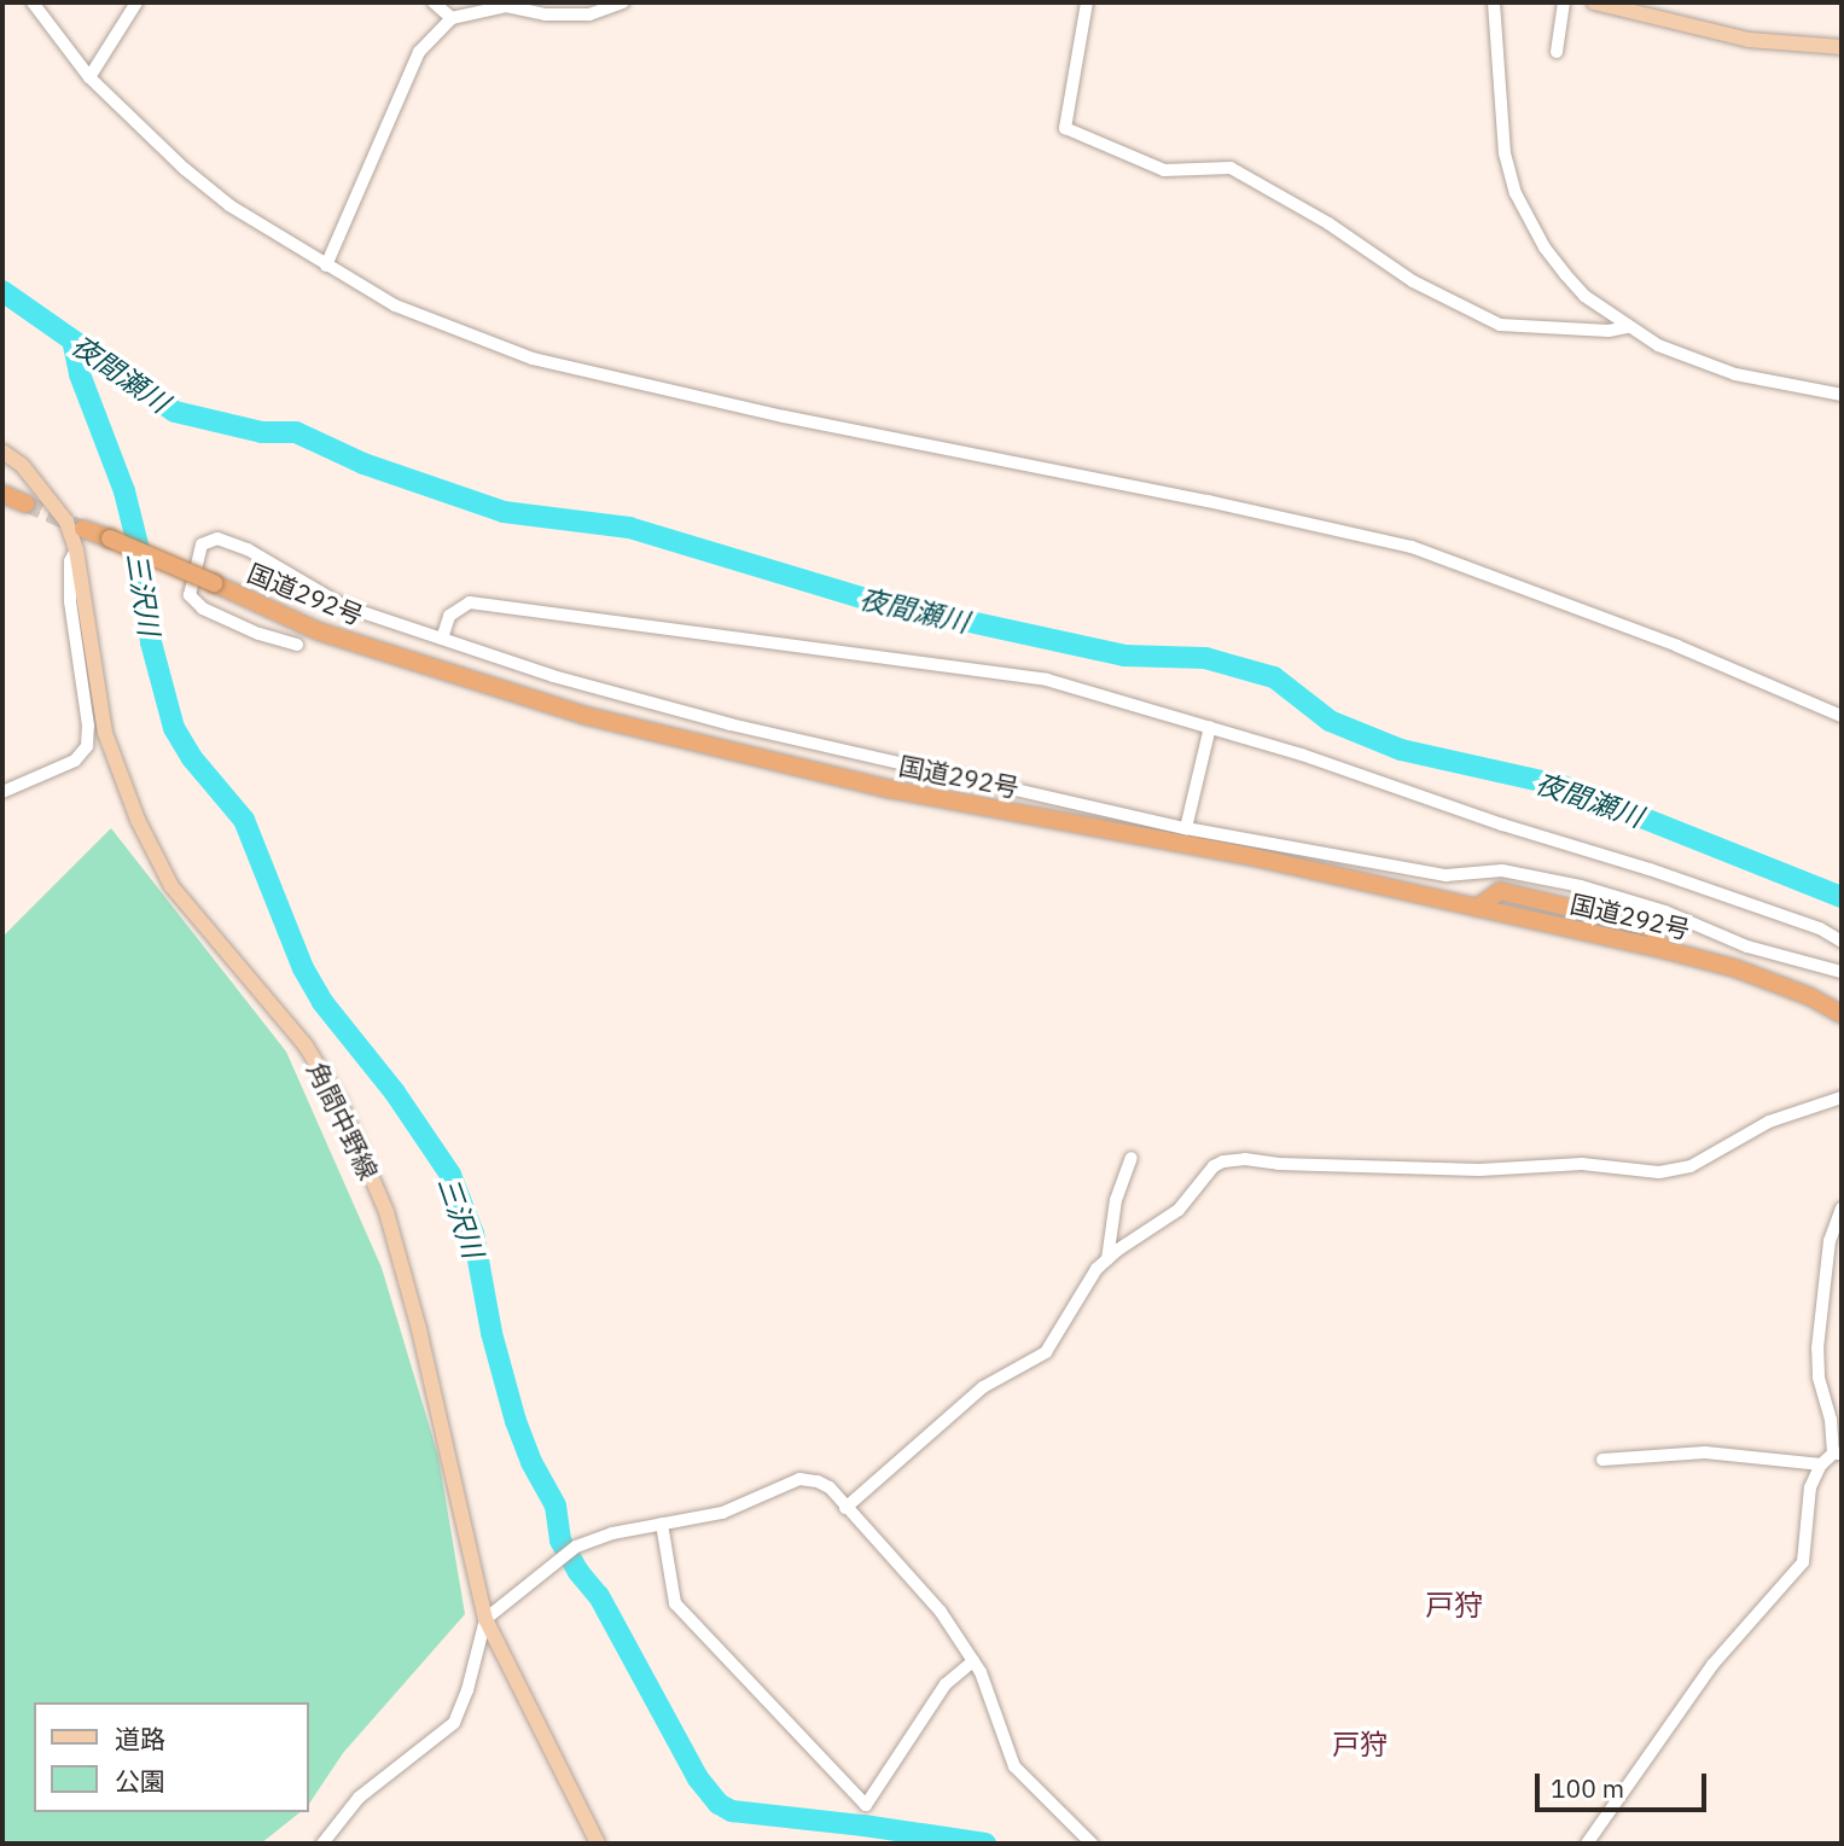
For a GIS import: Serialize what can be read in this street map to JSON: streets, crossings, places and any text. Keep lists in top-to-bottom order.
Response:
{
  "streets": {
    "highway": ["国道292号"],
    "main road": ["角間中野線"]
  },
  "districts": ["戸狩", "戸狩"],
  "water": ["夜間瀬川", "三沢川"],
  "legend": ["道路", "公園"],
  "scale_bar": "100 m"
}
